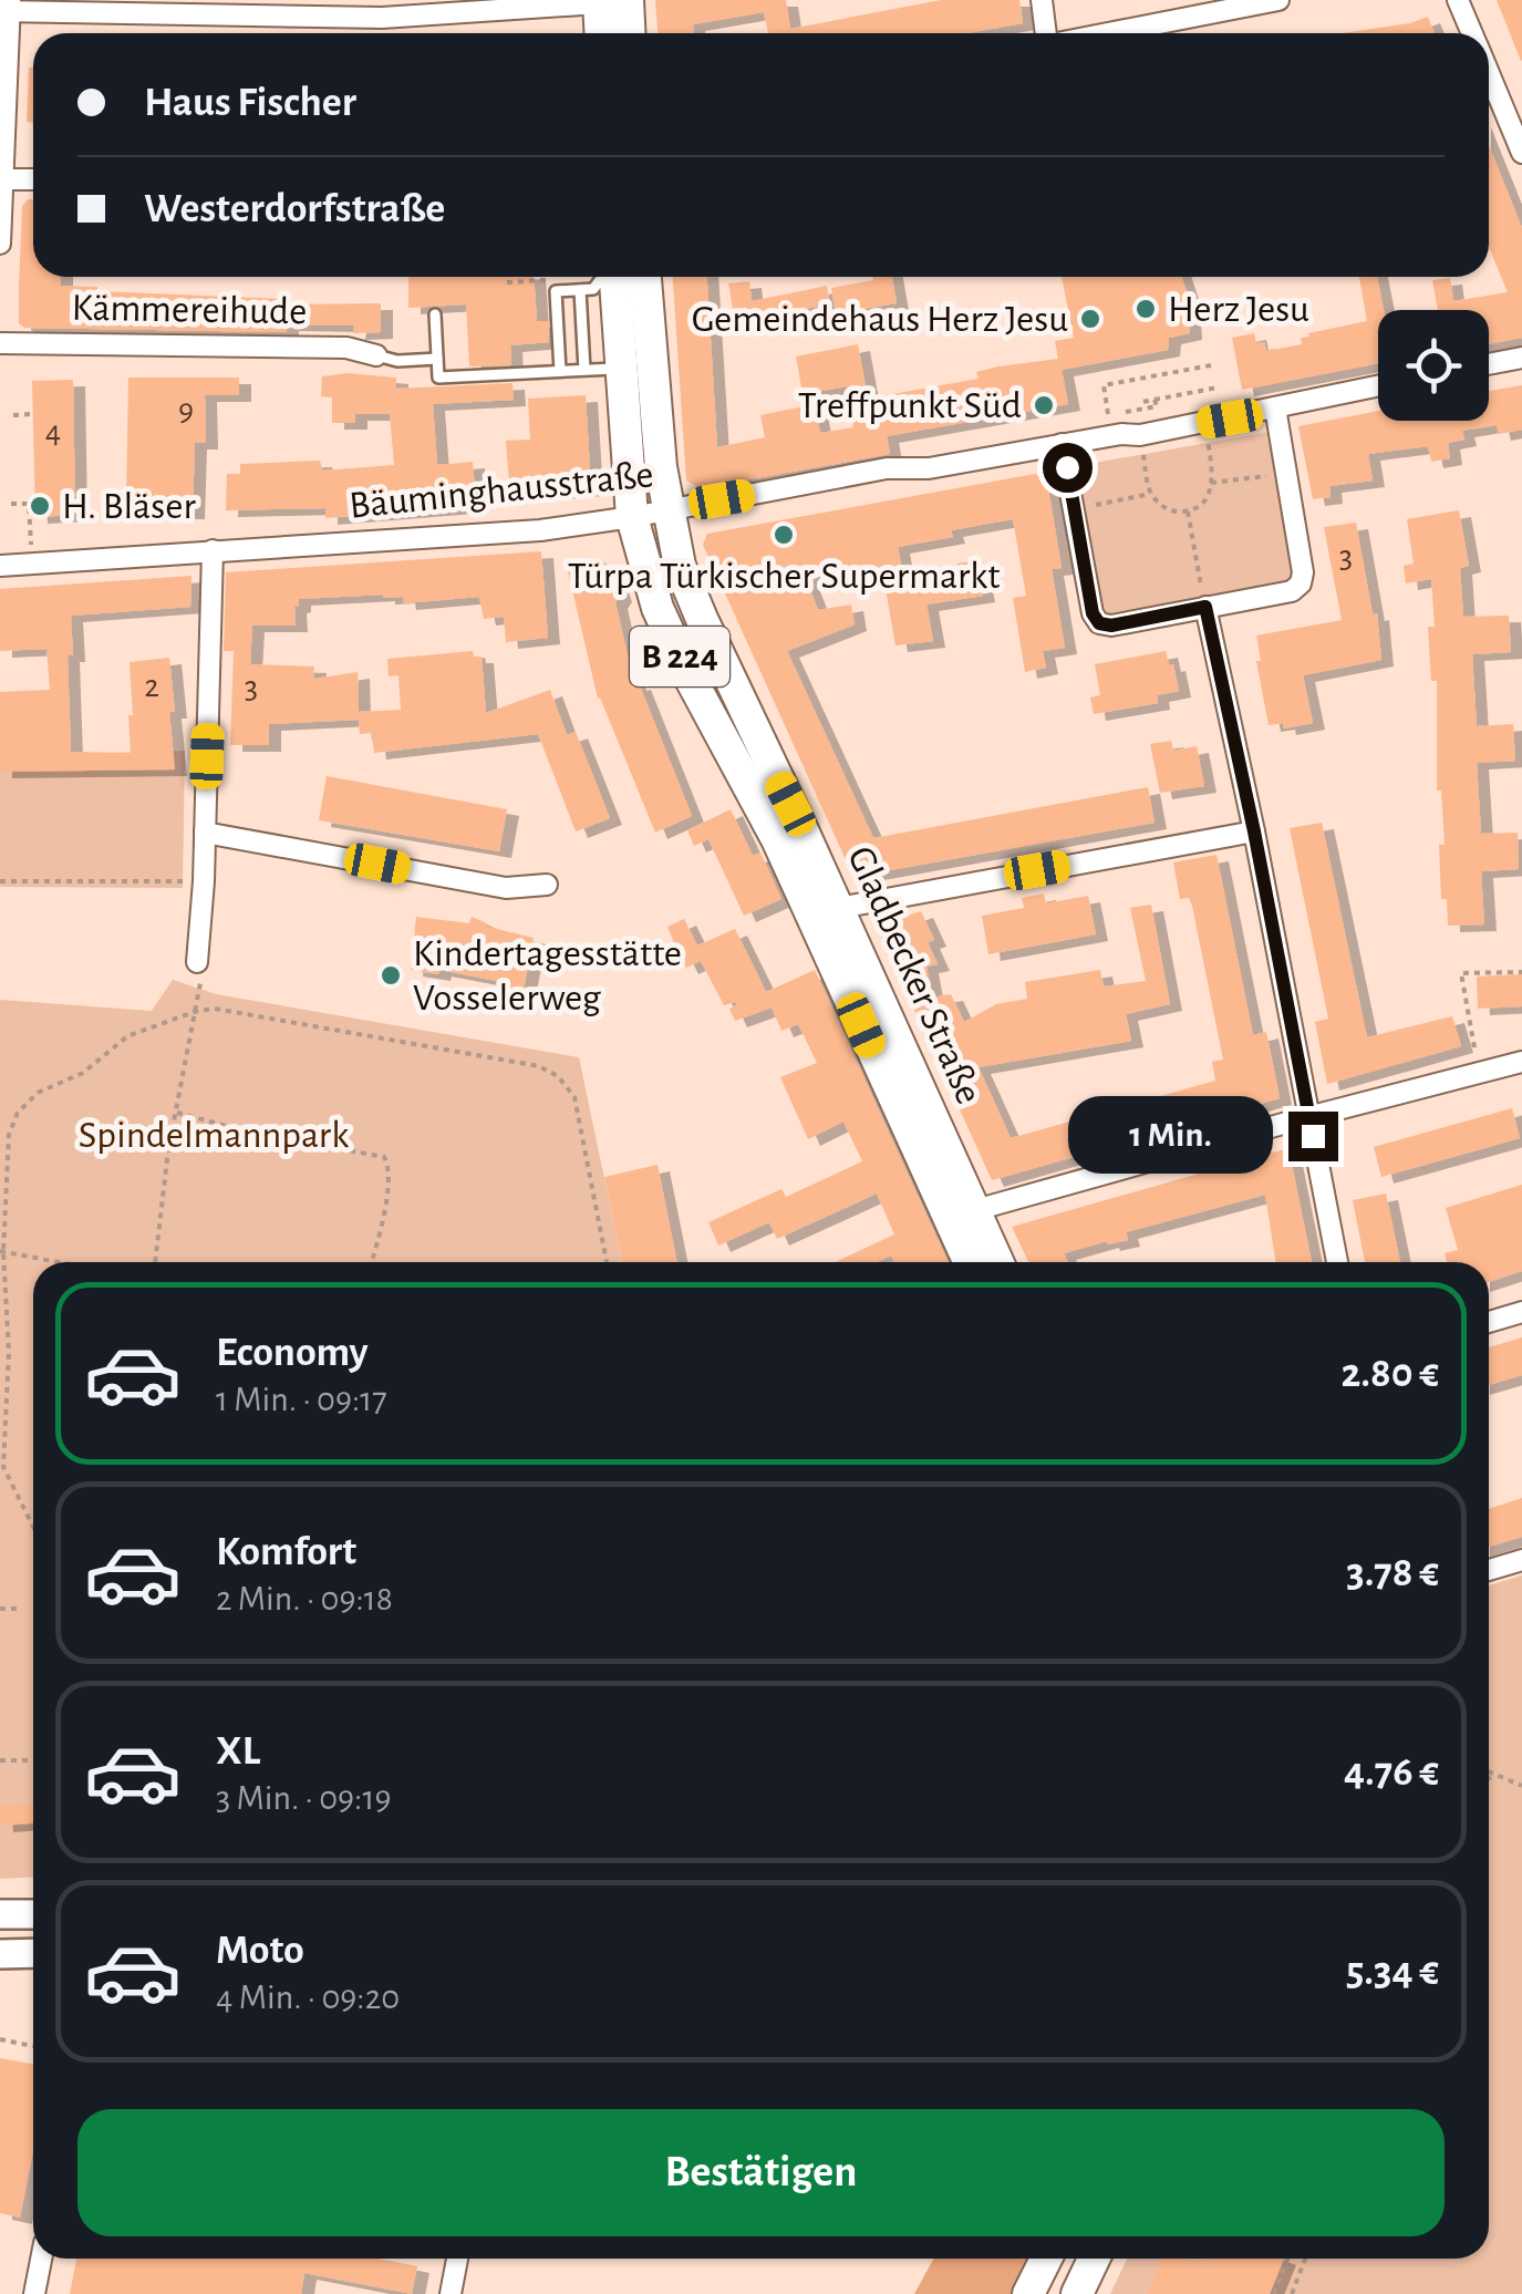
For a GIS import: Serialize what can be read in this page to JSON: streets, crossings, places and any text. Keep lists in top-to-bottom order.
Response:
{
  "streets": {
    "main road": ["B 224", "Gladbecker Straße"],
    "street": ["Kämmereihude", "Bäuminghausstraße"]
  },
  "crossings": [
    ["Bäuminghausstraße", "Gladbecker Straße"]
  ],
  "parks": ["Spindelmannpark"],
  "places": [
    "Herz Jesu",
    "Gemeindehaus Herz Jesu",
    "Treffpunkt Süd",
    "H. Bläser",
    "Türpa Türkischer Supermarkt",
    "Kindertagesstätte Vosselerweg"
  ],
  "house_numbers": [
    "9",
    "4",
    "3",
    "2",
    "3"
  ],
  "page": {
    "banner": ["Haus Fischer", "Westerdorfstraße"],
    "bubble": "1 Min.",
    "list": [
      {
        "name": "Economy",
        "note": "1 Min. · 09:17",
        "value": "2.80 €"
      },
      {
        "name": "Komfort",
        "note": "2 Min. · 09:18",
        "value": "3.78 €"
      },
      {
        "name": "XL",
        "note": "3 Min. · 09:19",
        "value": "4.76 €"
      },
      {
        "name": "Moto",
        "note": "4 Min. · 09:20",
        "value": "5.34 €"
      }
    ],
    "buttons": "Bestätigen"
  }
}
